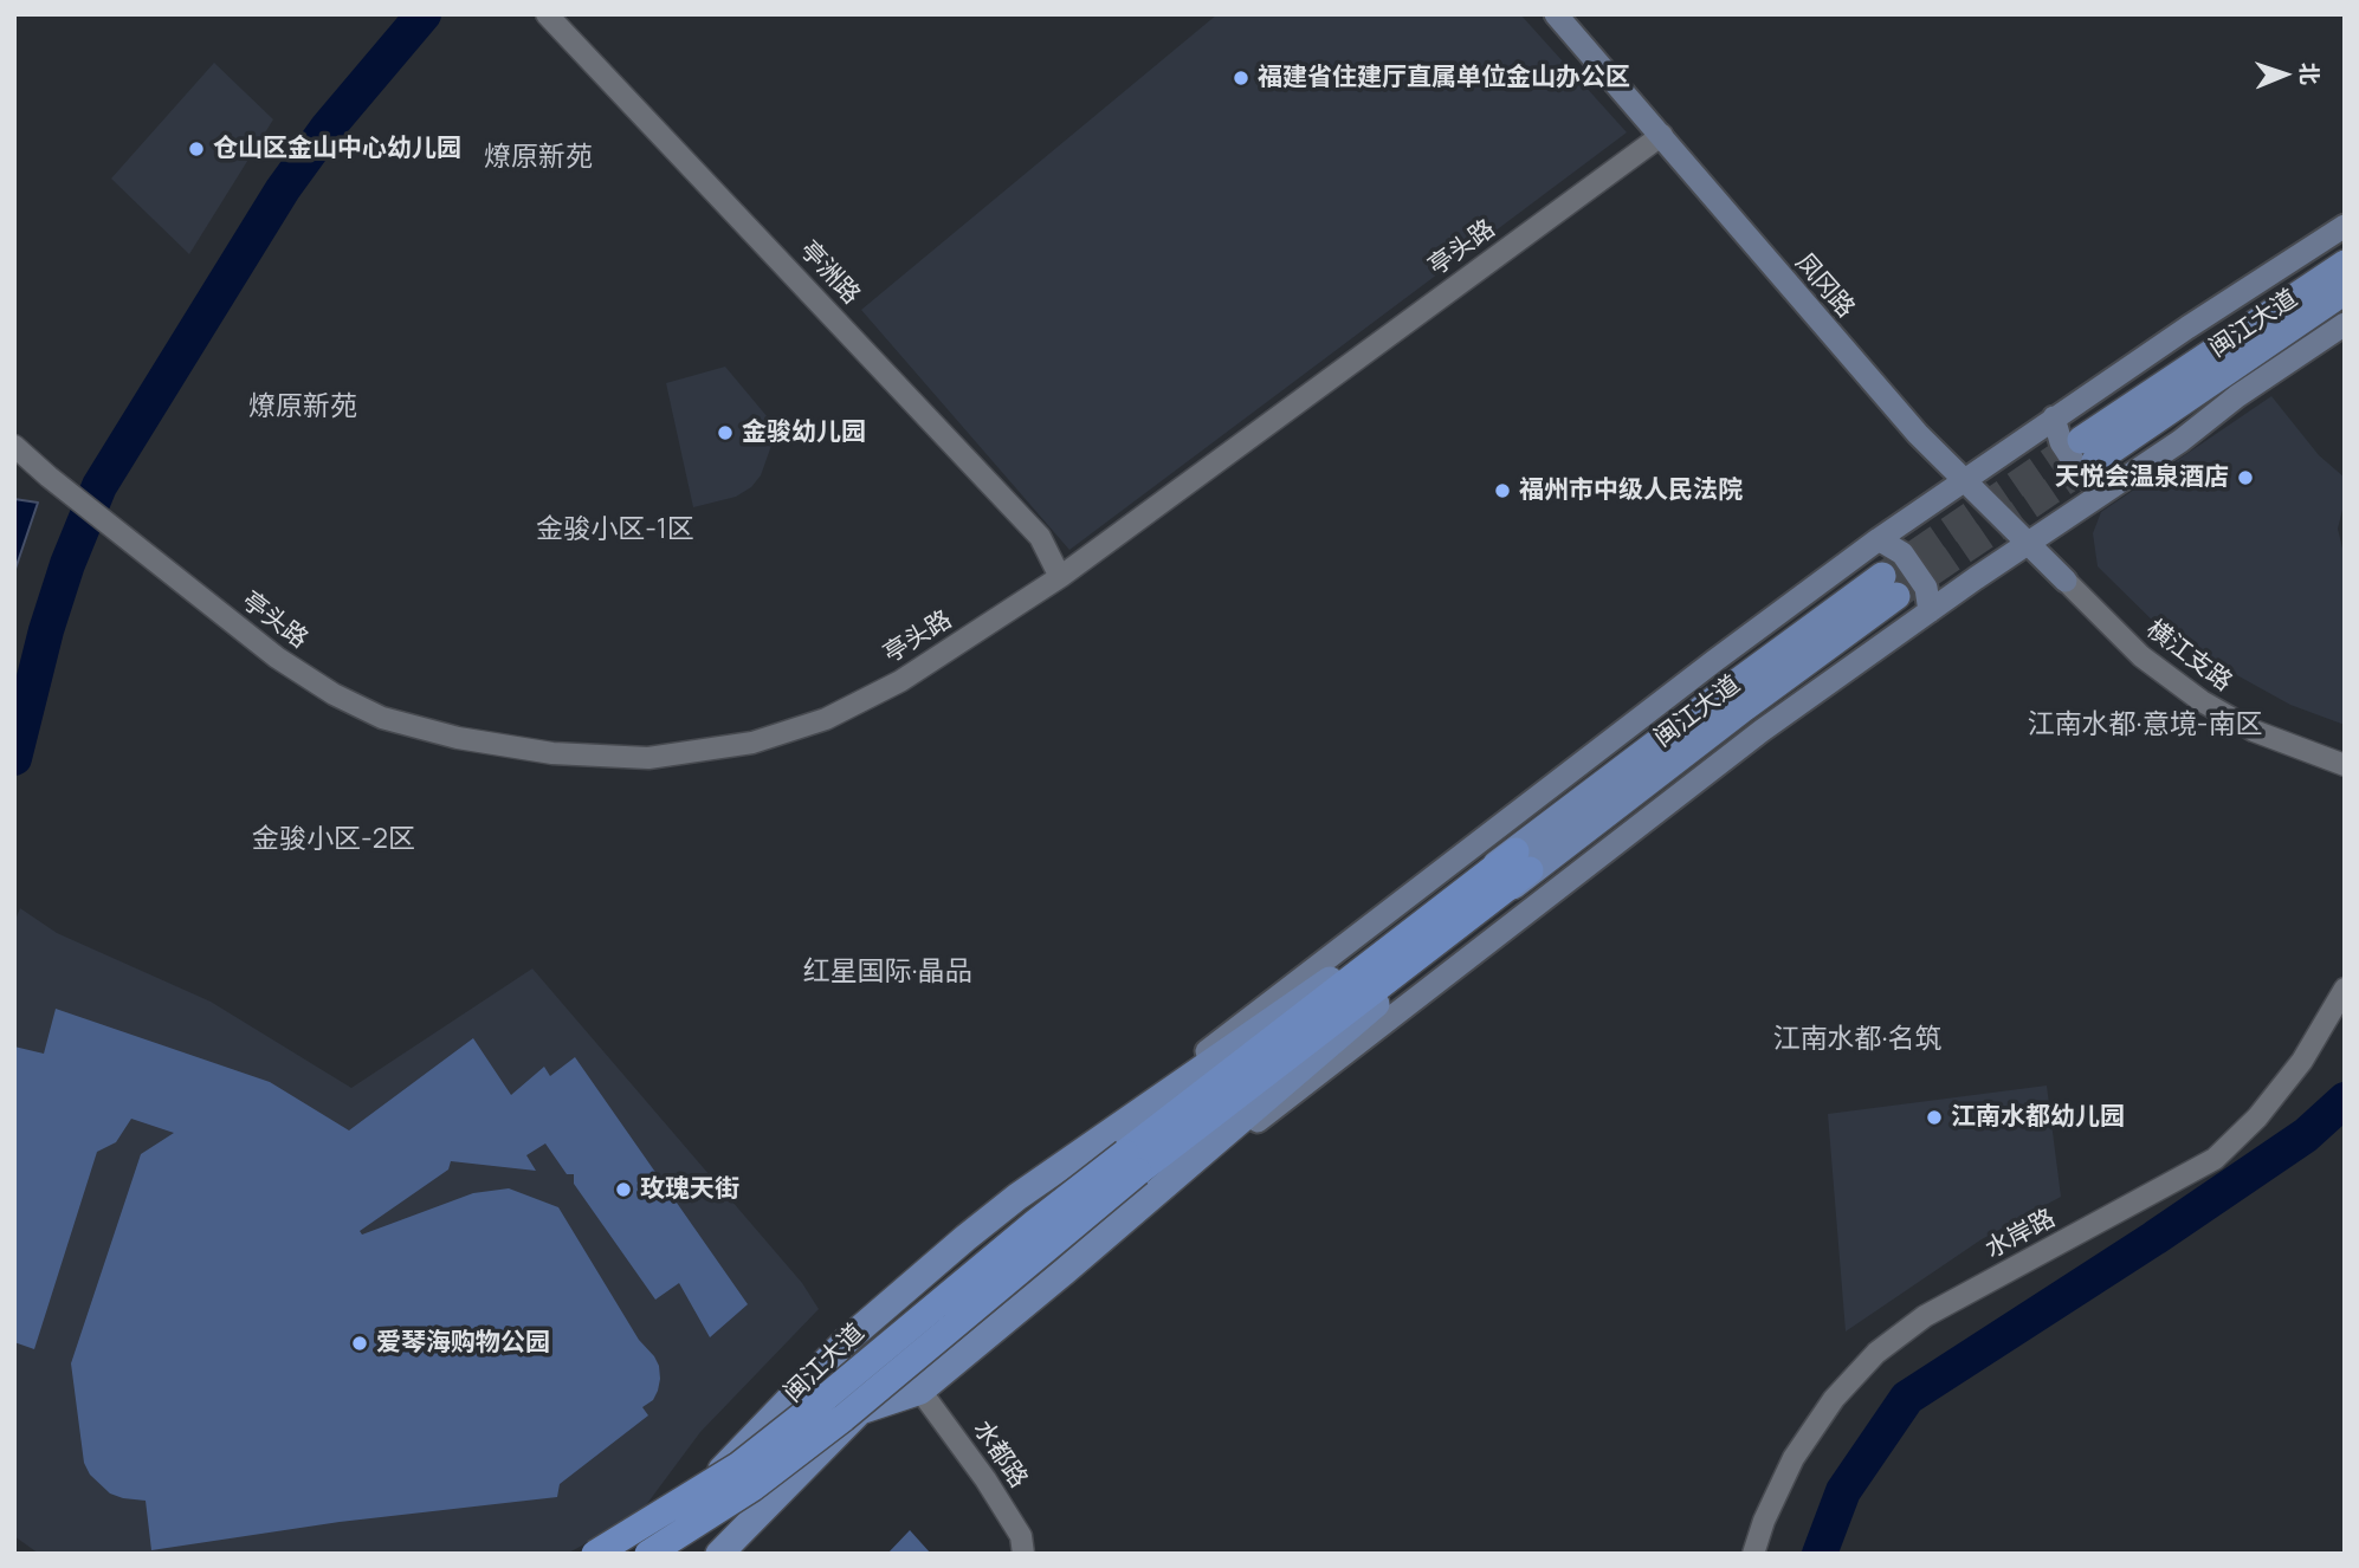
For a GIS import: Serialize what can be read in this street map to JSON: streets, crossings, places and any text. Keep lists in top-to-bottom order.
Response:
{
  "streets": {
    "main road": ["凤冈路", "闽江大道"],
    "street": [
      "亭头路",
      "亭洲路",
      "横江支路",
      "水岸路",
      "水都路"
    ]
  },
  "crossings": [
    ["亭头路", "亭洲路"],
    ["亭头路", "凤冈路"],
    ["凤冈路", "横江支路"]
  ],
  "districts": [
    "燎原新苑",
    "燎原新苑",
    "金骏小区-1区",
    "江南水都·意境-南区",
    "金骏小区-2区",
    "红星国际·晶品",
    "江南水都·名筑"
  ],
  "places": [
    "福建省住建厅直属单位金山办公区",
    "仓山区金山中心幼儿园",
    "金骏幼儿园",
    "天悦会温泉酒店",
    "福州市中级人民法院",
    "江南水都幼儿园",
    "玫瑰天街",
    "爱琴海购物公园"
  ],
  "north": "right"
}
